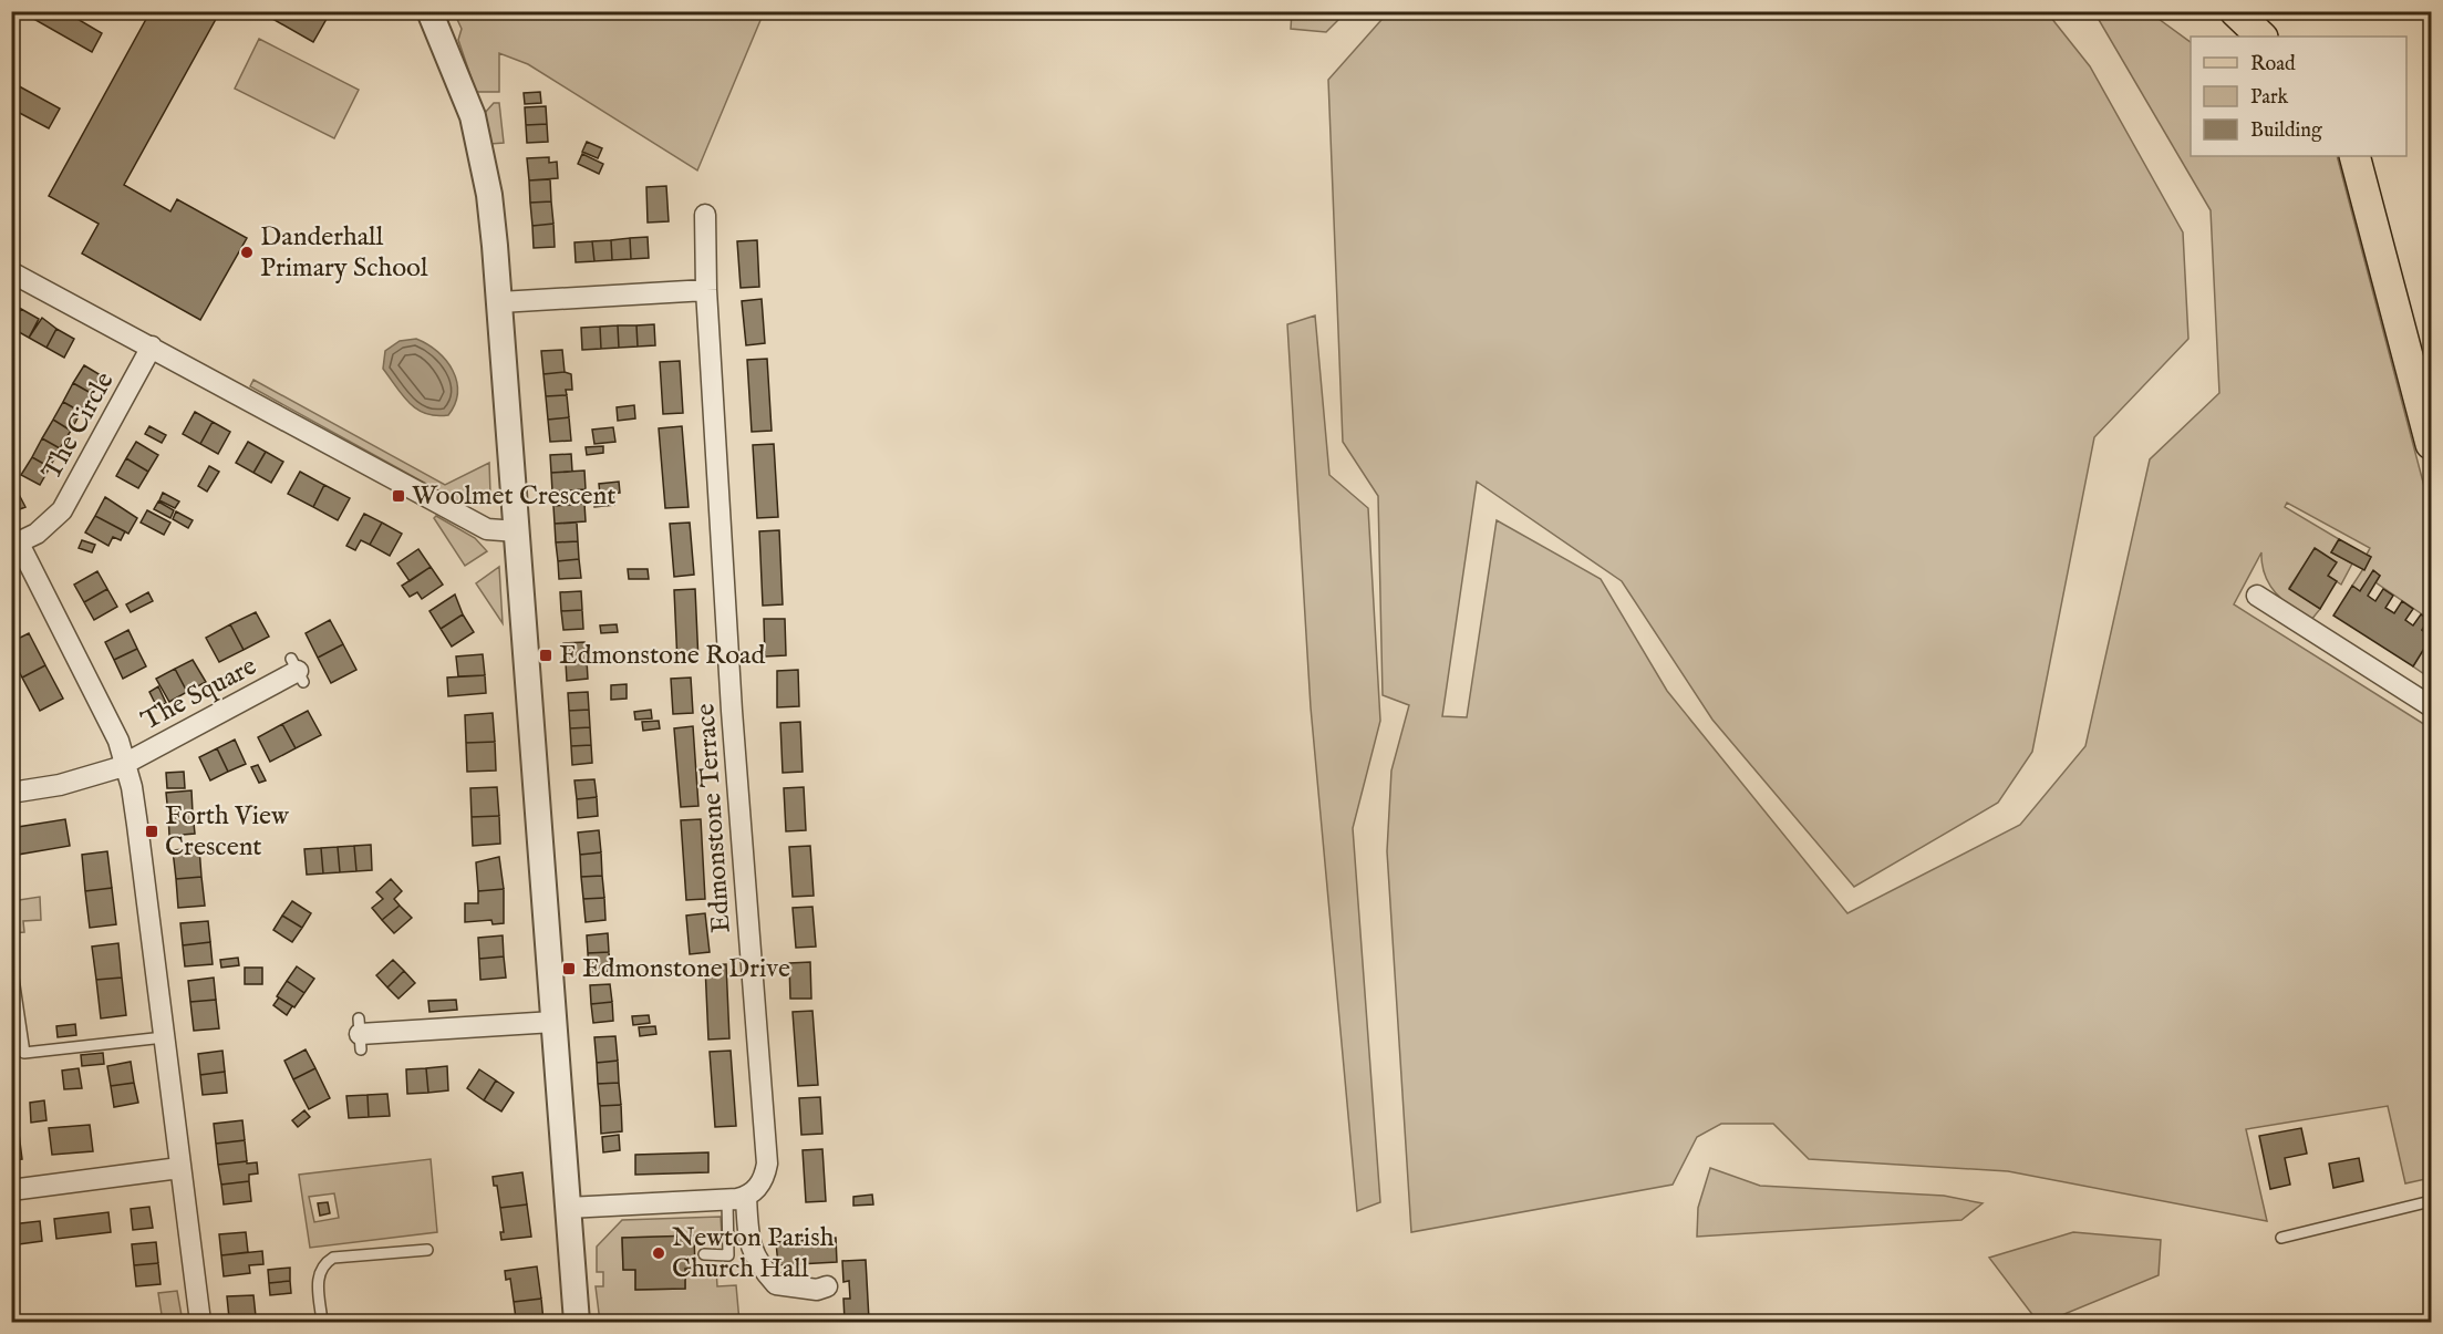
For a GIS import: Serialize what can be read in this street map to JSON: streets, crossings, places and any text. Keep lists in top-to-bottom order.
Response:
{
  "streets": {
    "street": ["The Circle", "The Square", "Edmonstone Terrace"]
  },
  "places": {
    "other": ["Danderhall Primary School", "Newton Parish Church Hall"],
    "transit": [
      "Woolmet Crescent",
      "Edmonstone Road",
      "Forth View Crescent",
      "Edmonstone Drive"
    ]
  },
  "legend": ["Road", "Park", "Building"]
}
